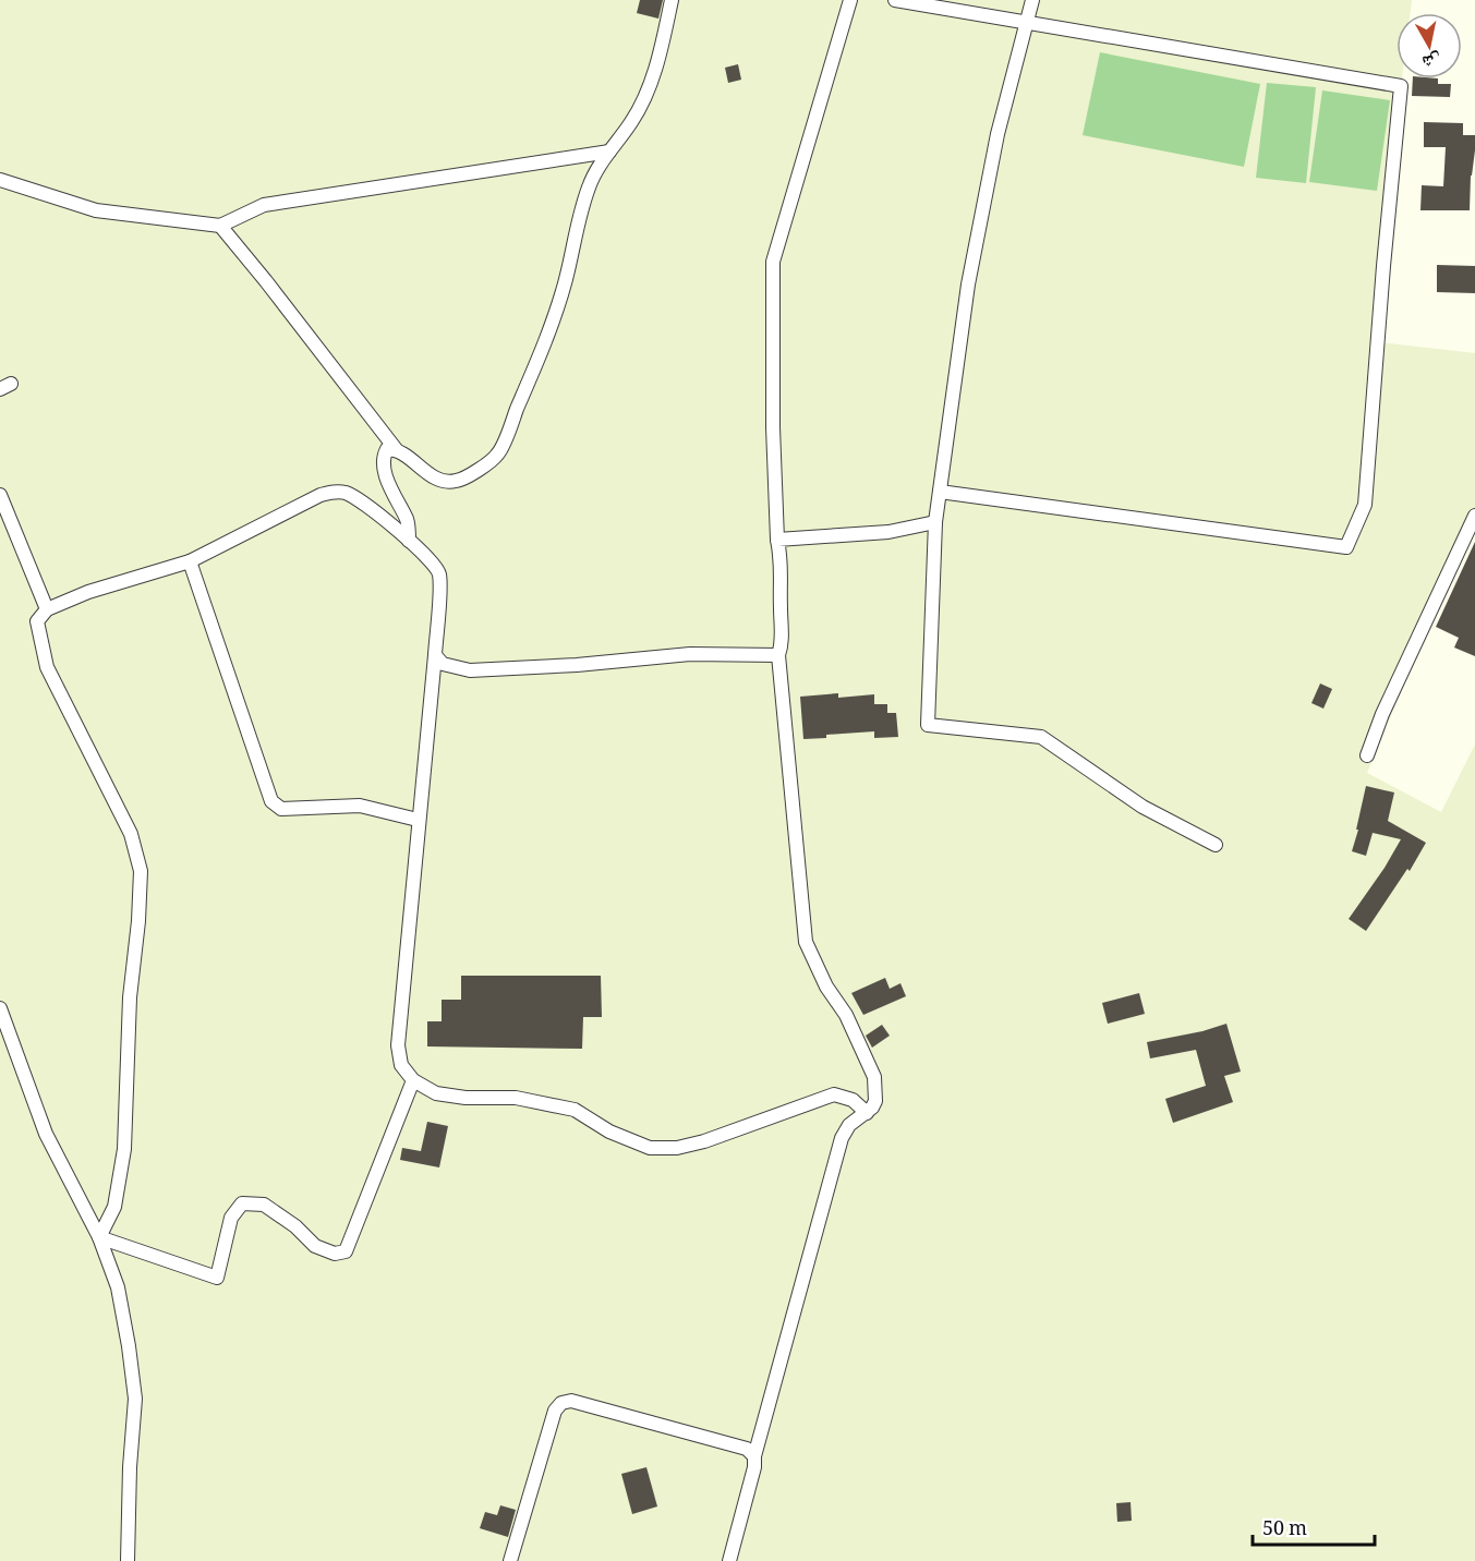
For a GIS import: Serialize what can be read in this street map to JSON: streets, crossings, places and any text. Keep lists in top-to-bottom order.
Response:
{
  "scale_bar": "50 m",
  "north": "bottom"
}
